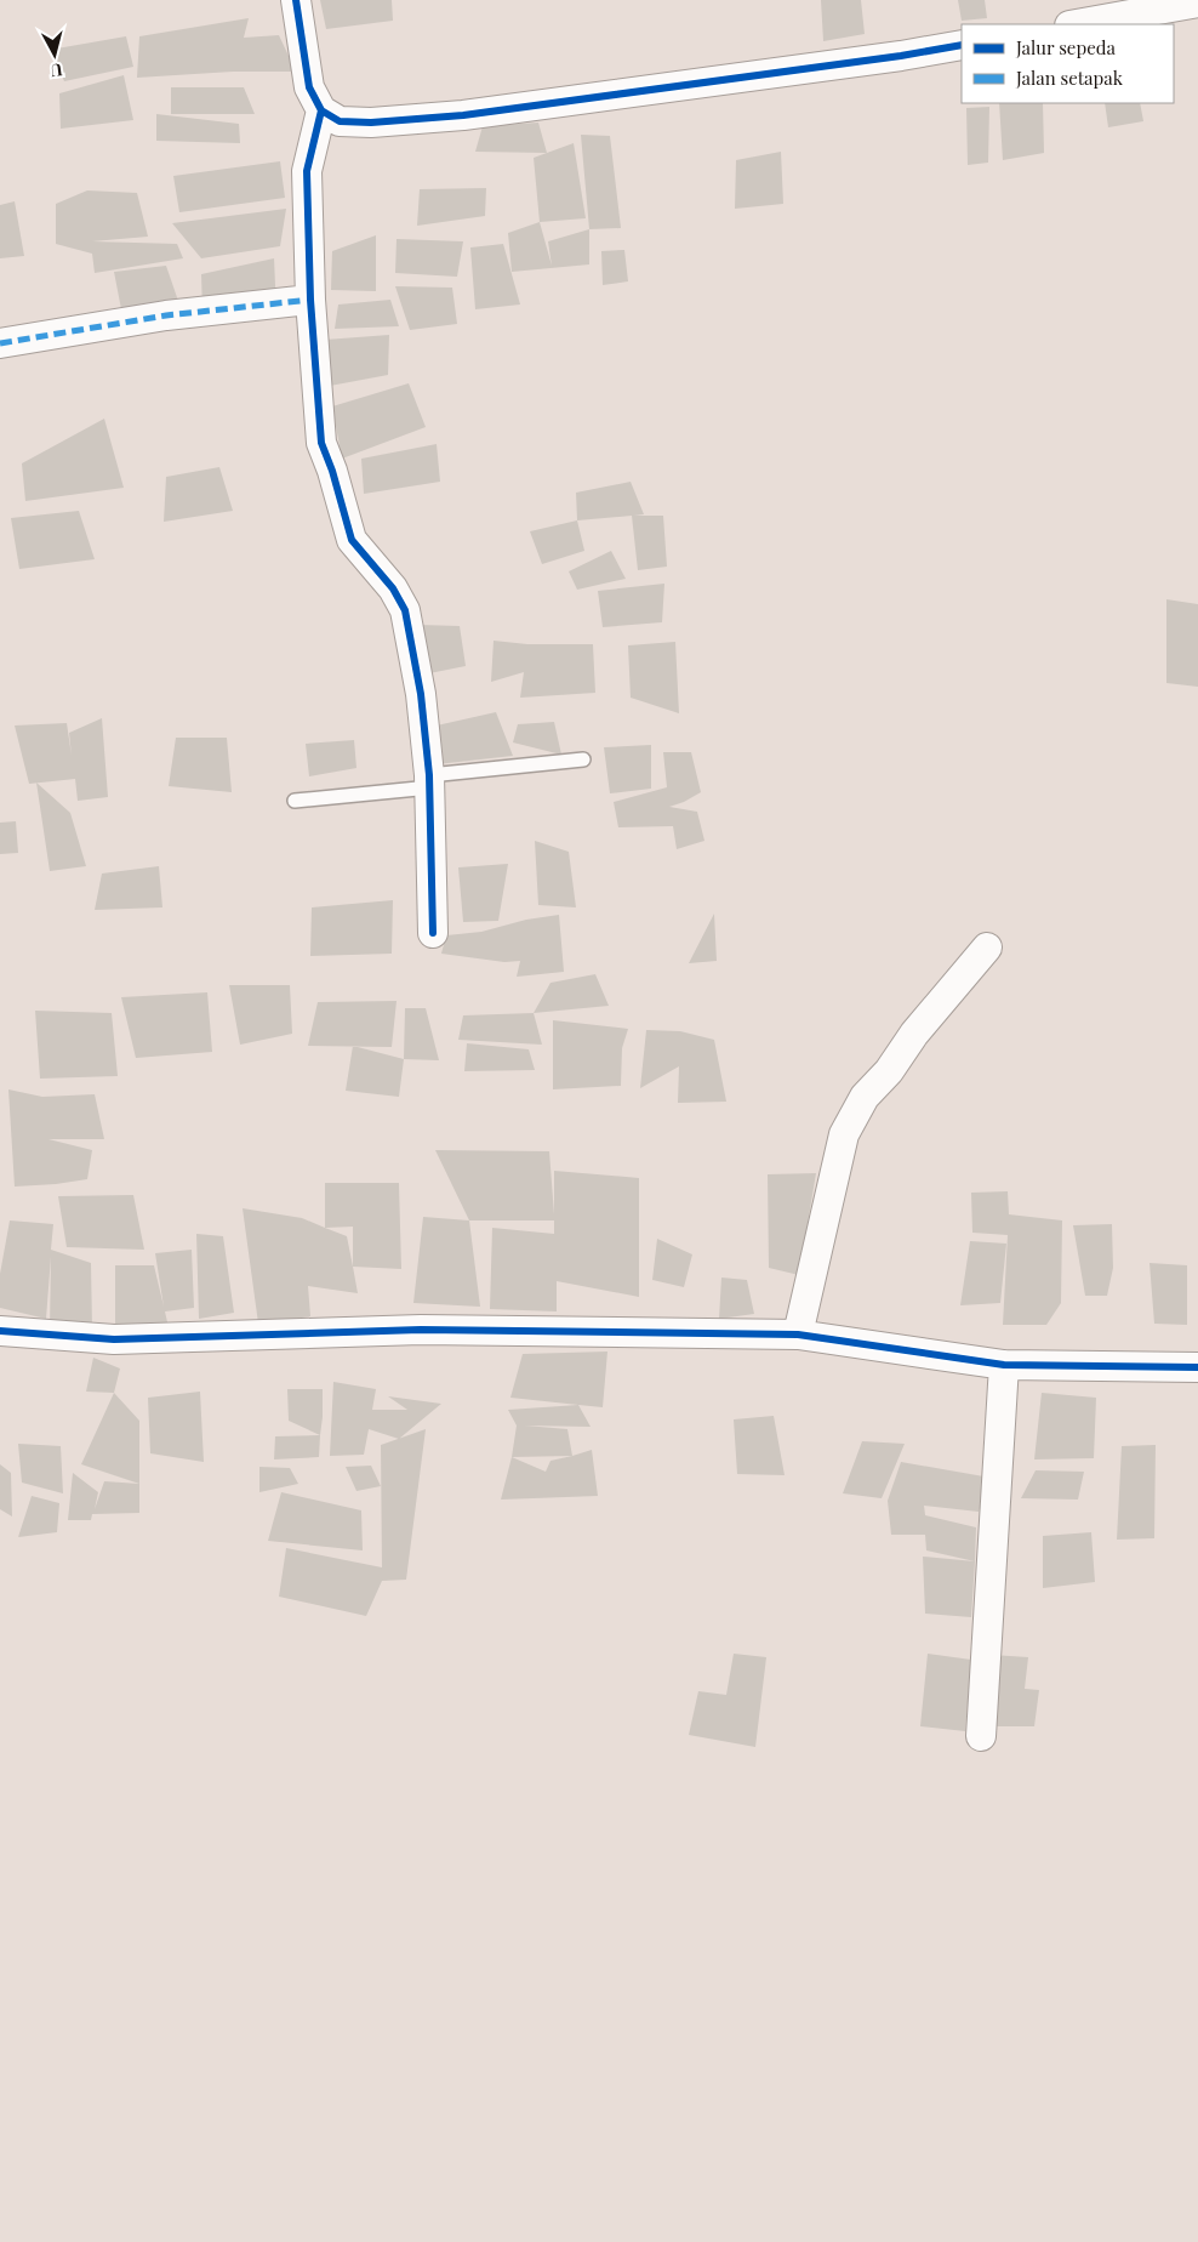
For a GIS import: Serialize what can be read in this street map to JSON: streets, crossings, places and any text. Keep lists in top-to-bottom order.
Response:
{
  "legend": ["Jalur sepeda", "Jalan setapak"],
  "north": "bottom"
}
